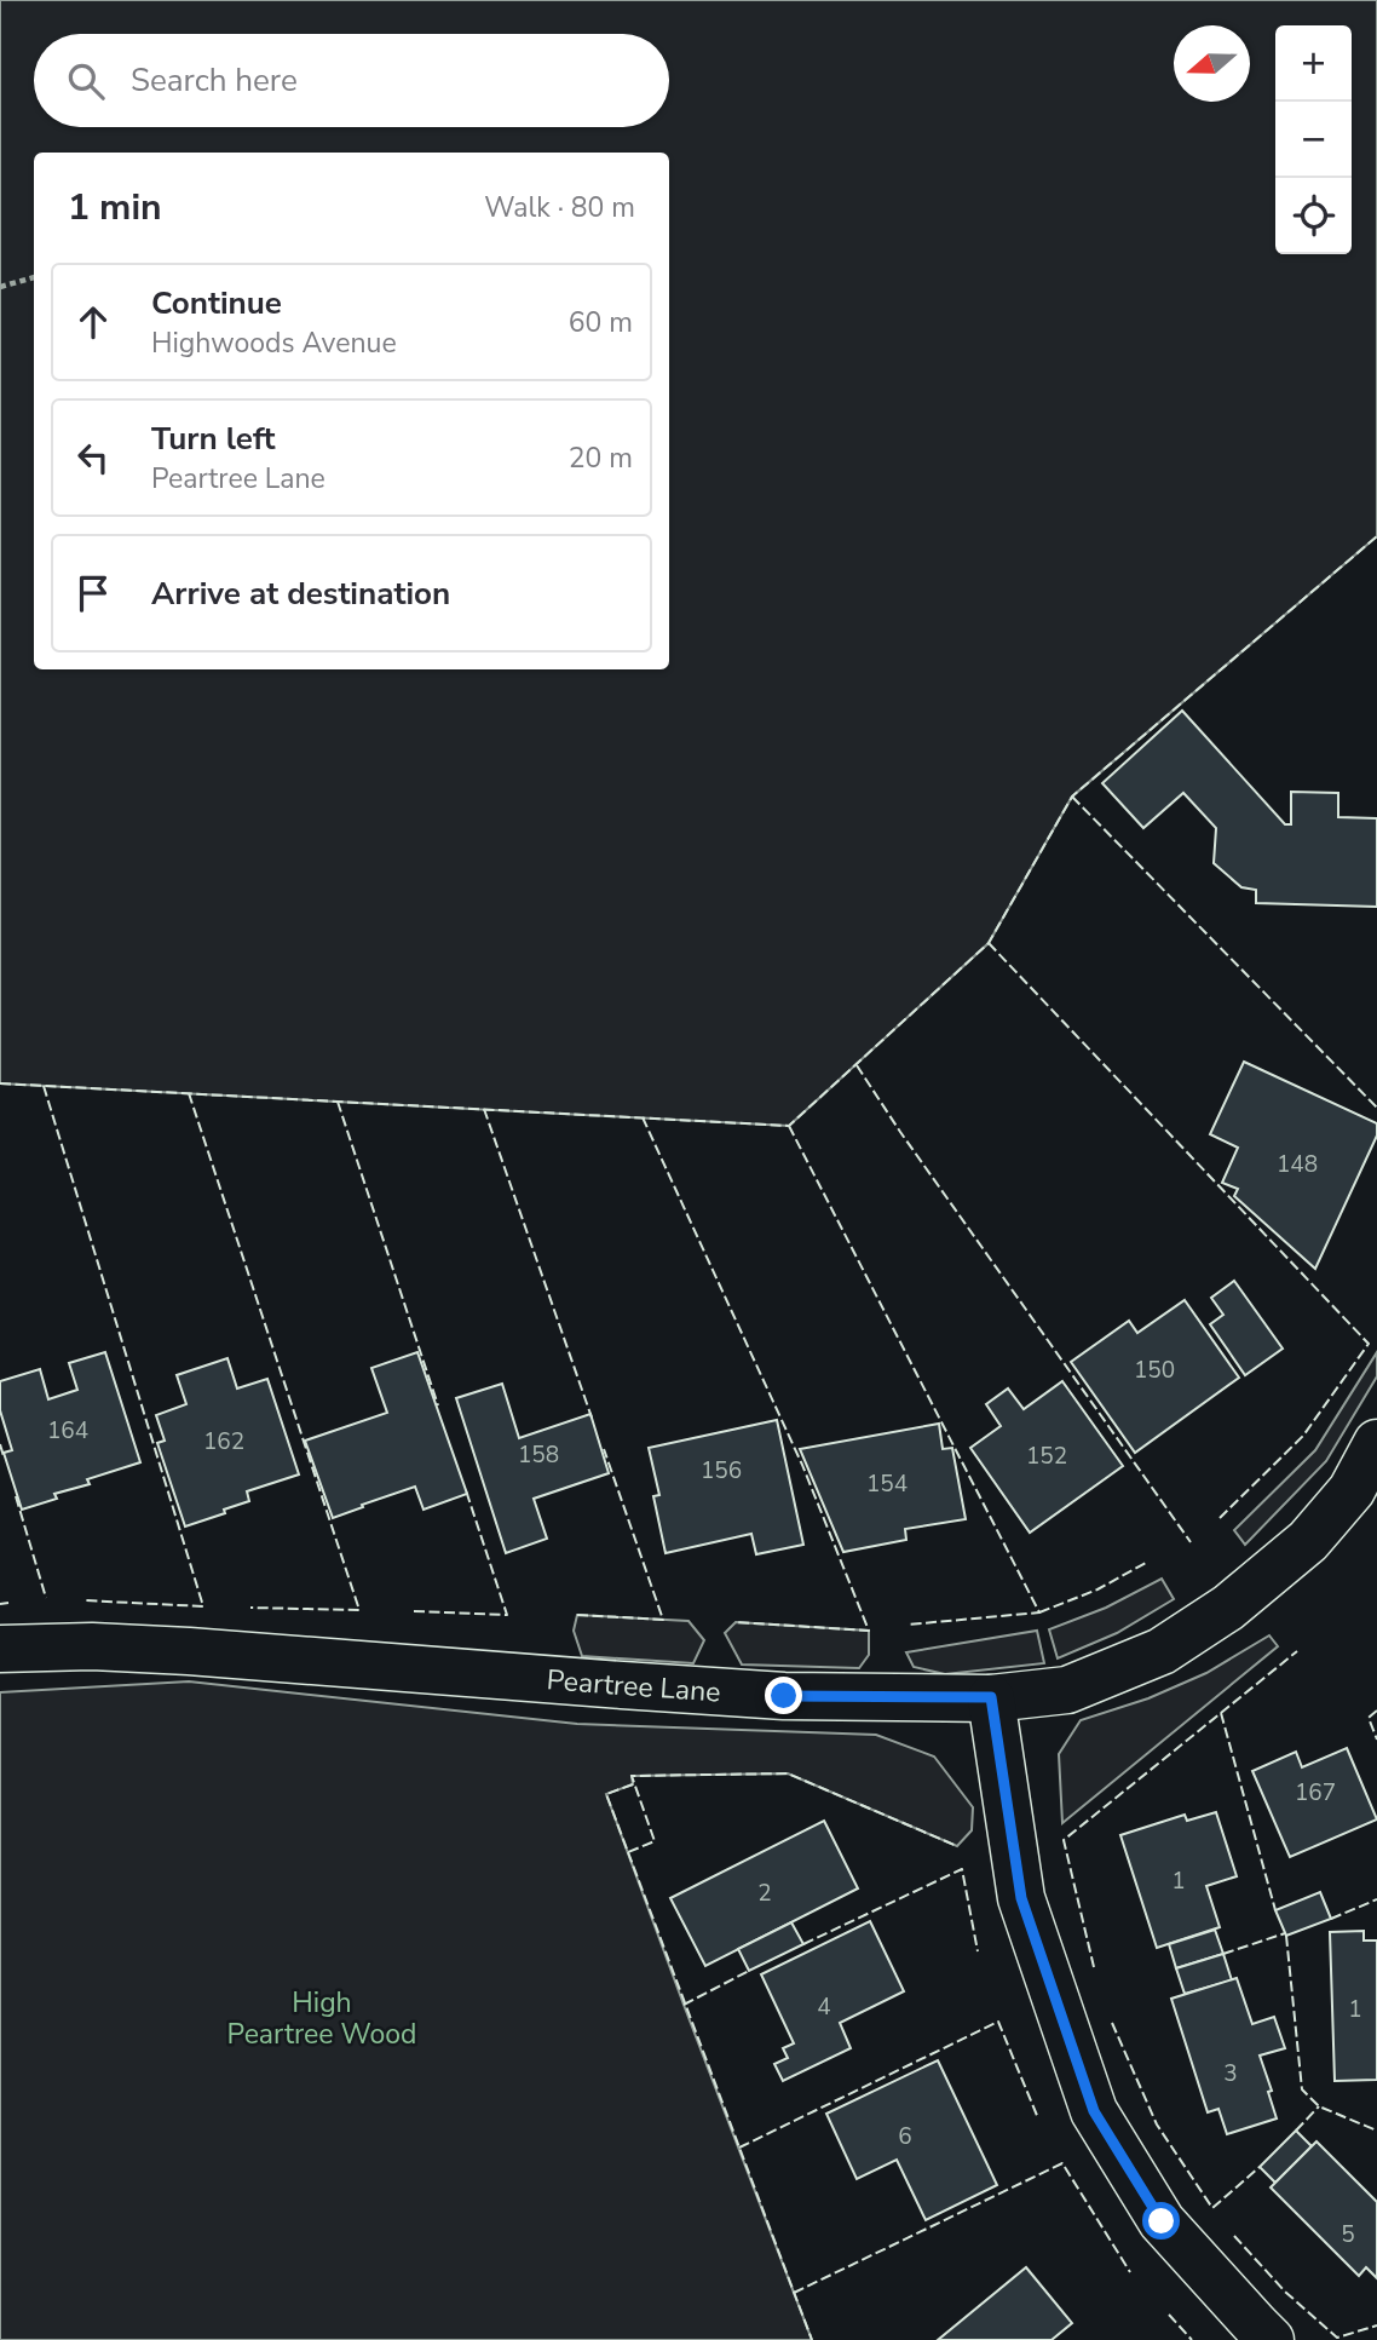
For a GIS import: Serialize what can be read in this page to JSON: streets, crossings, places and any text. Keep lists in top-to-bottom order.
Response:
{
  "streets": {
    "street": ["Peartree Lane"]
  },
  "parks": ["High Peartree Wood"],
  "house_numbers": [
    "148",
    "150",
    "164",
    "162",
    "158",
    "152",
    "156",
    "154",
    "167",
    "1",
    "2",
    "4",
    "1",
    "3",
    "6",
    "5"
  ],
  "north": "left",
  "page": {
    "map_buttons": ["+", "−"],
    "search": "Search here",
    "heading": ["1 min", "Walk · 80 m"],
    "list": [
      ["Continue", "Highwoods Avenue", "60 m"],
      ["Turn left", "Peartree Lane", "20 m"],
      "Arrive at destination"
    ]
  }
}
